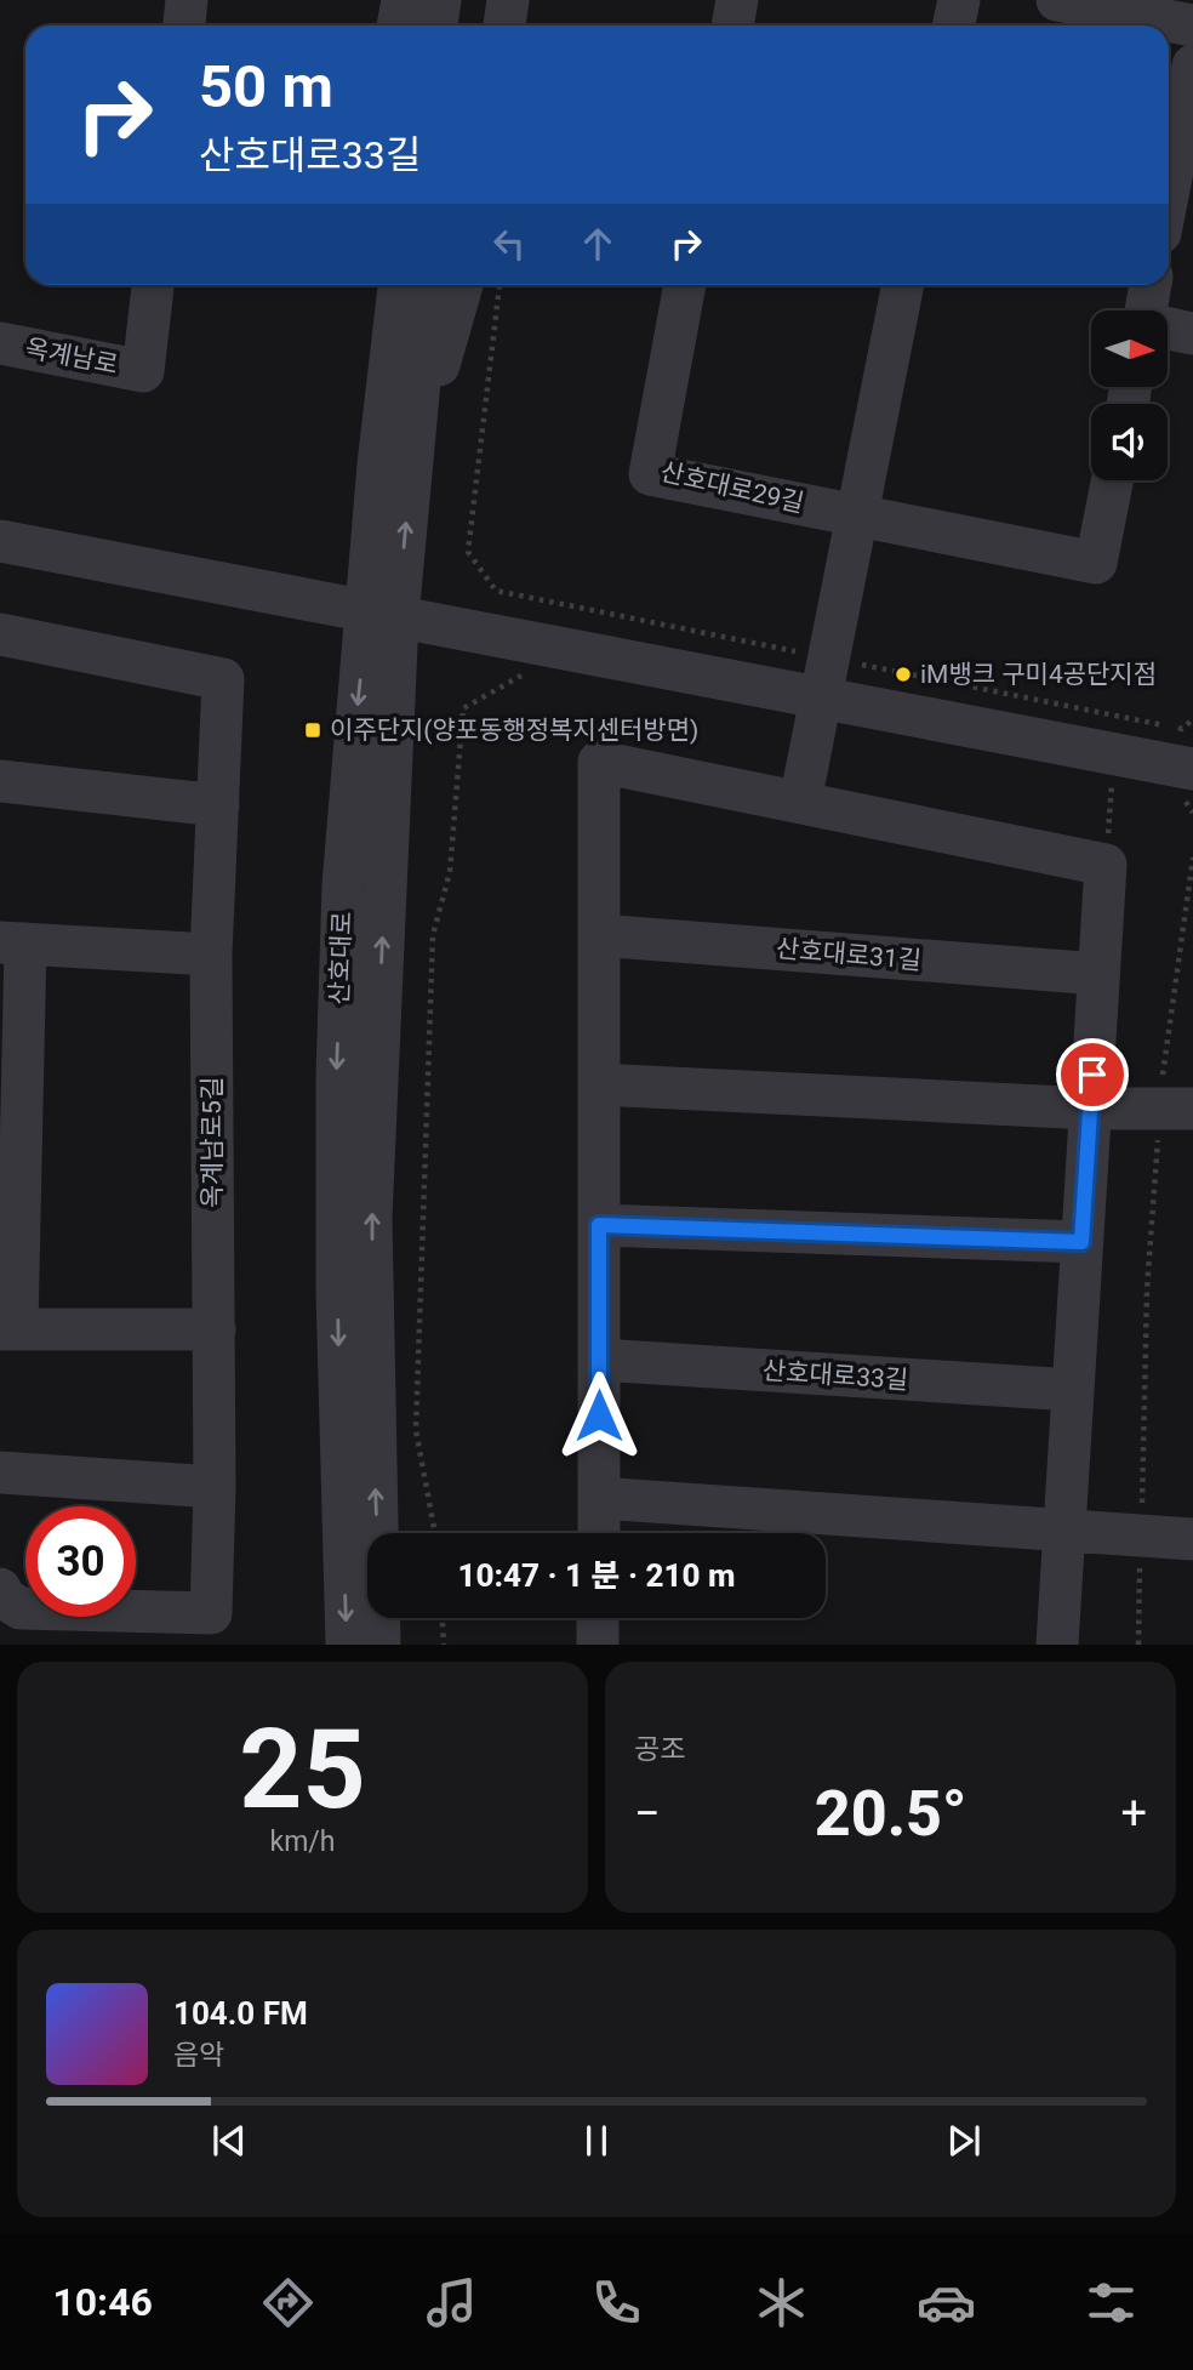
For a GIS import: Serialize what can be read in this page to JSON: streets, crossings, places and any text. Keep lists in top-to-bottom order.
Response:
{
  "streets": {
    "street": [
      "옥계남로",
      "산호대로29길",
      "산호대로31길",
      "산호대로",
      "옥계남로5길",
      "산호대로33길"
    ]
  },
  "places": {
    "other": ["iM뱅크 구미4공단지점"],
    "transit": ["이주단지(양포동행정복지센터방면)"]
  },
  "north": "right",
  "page": {
    "turn": ["50 m", "산호대로33길"],
    "limit": "30",
    "trip": "10:47 · 1 분 · 210 m",
    "tile": [
      ["25", "km/h"],
      "공조"
    ],
    "heat": ["−", "20.5°", "+"],
    "song": ["104.0 FM", "음악"],
    "tabs": "10:46"
  }
}
